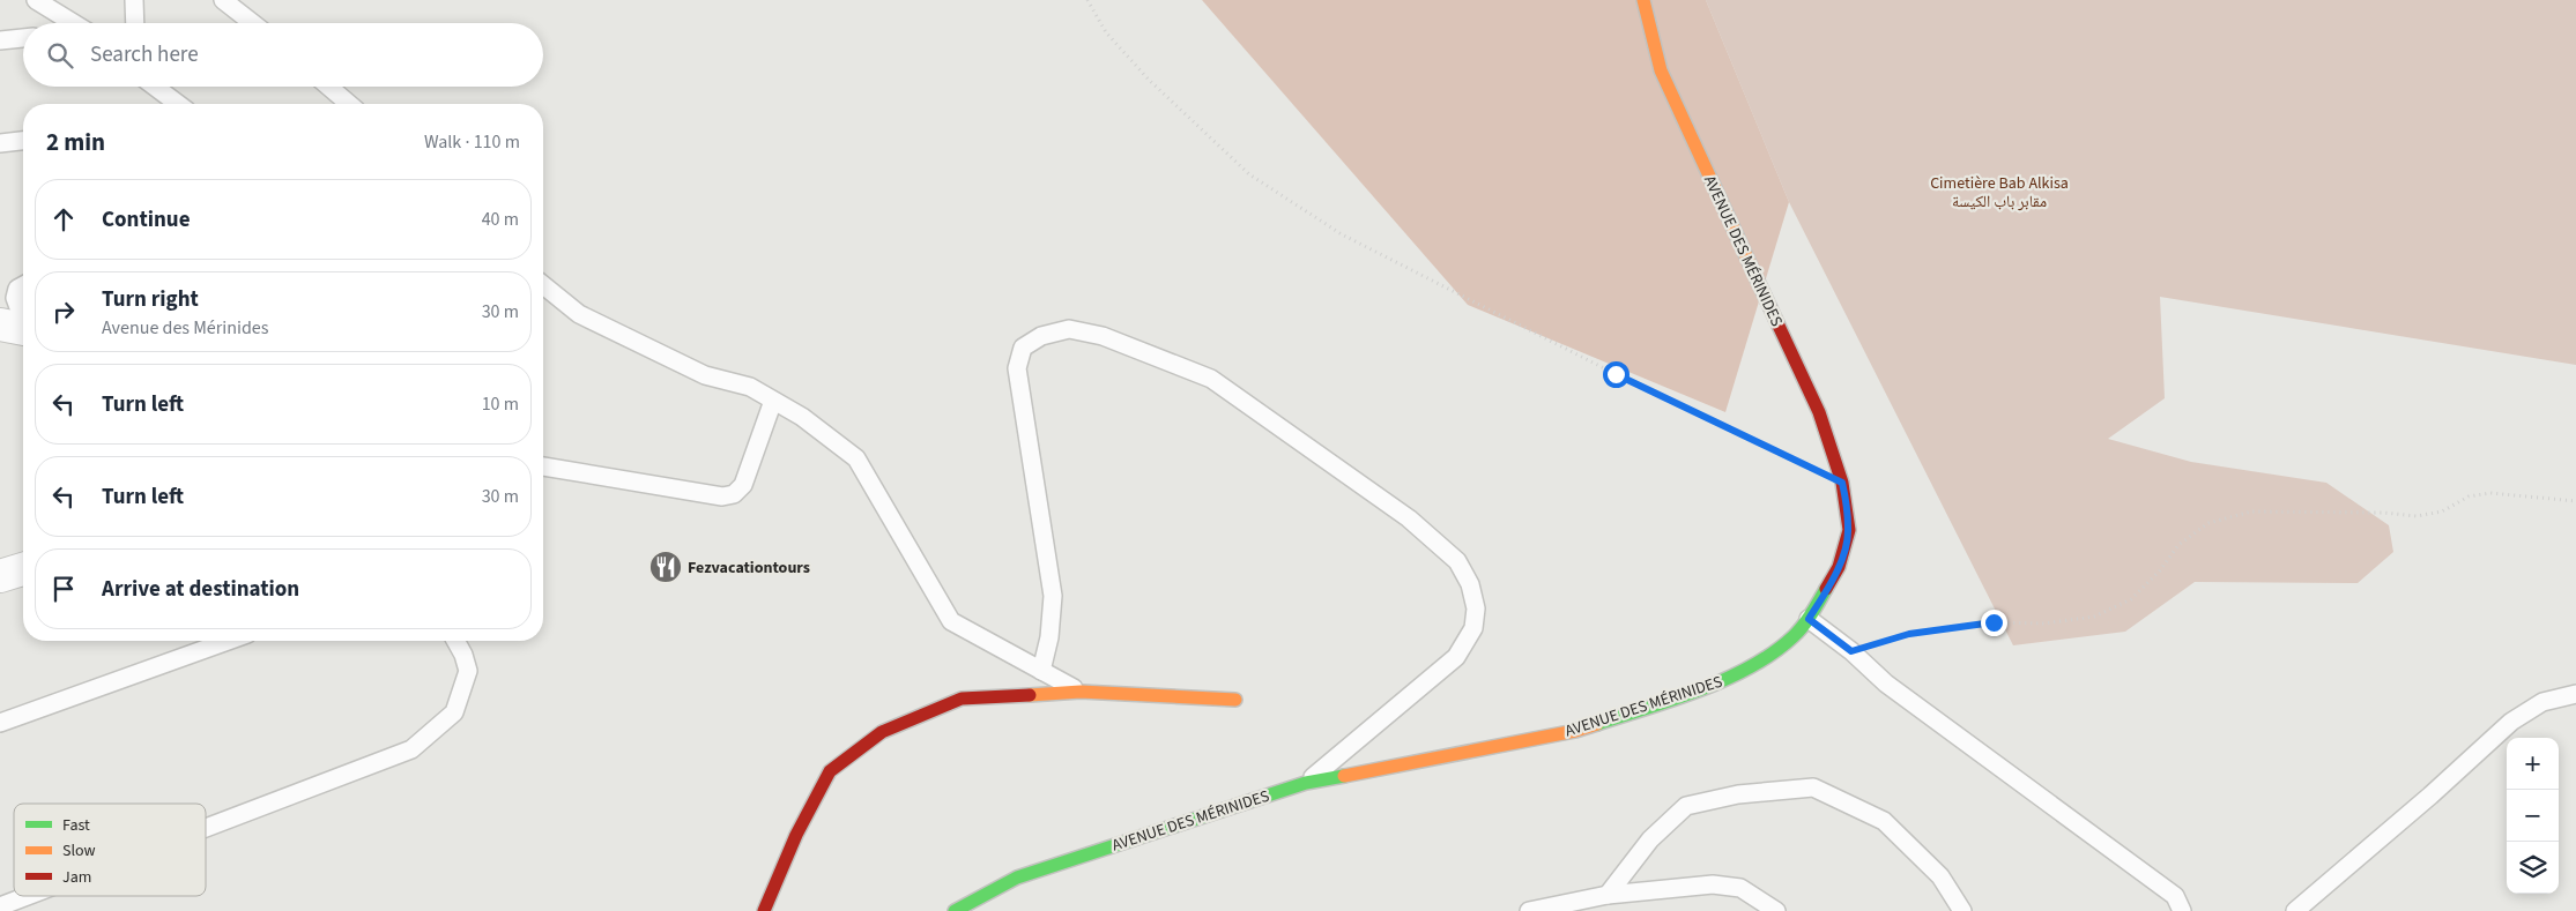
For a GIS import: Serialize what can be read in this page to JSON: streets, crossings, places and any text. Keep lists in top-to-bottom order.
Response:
{
  "streets": {
    "main road": ["AVENUE DES MÉRINIDES"]
  },
  "parks": ["Cimetière Bab Alkisa مقابر باب الكيسة"],
  "places": {
    "restaurant": ["Fezvacationtours"]
  },
  "legend": ["Fast", "Slow", "Jam"],
  "page": {
    "search": "Search here",
    "heading": ["2 min", "Walk · 110 m"],
    "list": [
      ["Continue", "40 m"],
      ["Turn right", "Avenue des Mérinides", "30 m"],
      ["Turn left", "10 m"],
      ["Turn left", "30 m"],
      "Arrive at destination"
    ],
    "map_buttons": ["+", "−"]
  }
}
